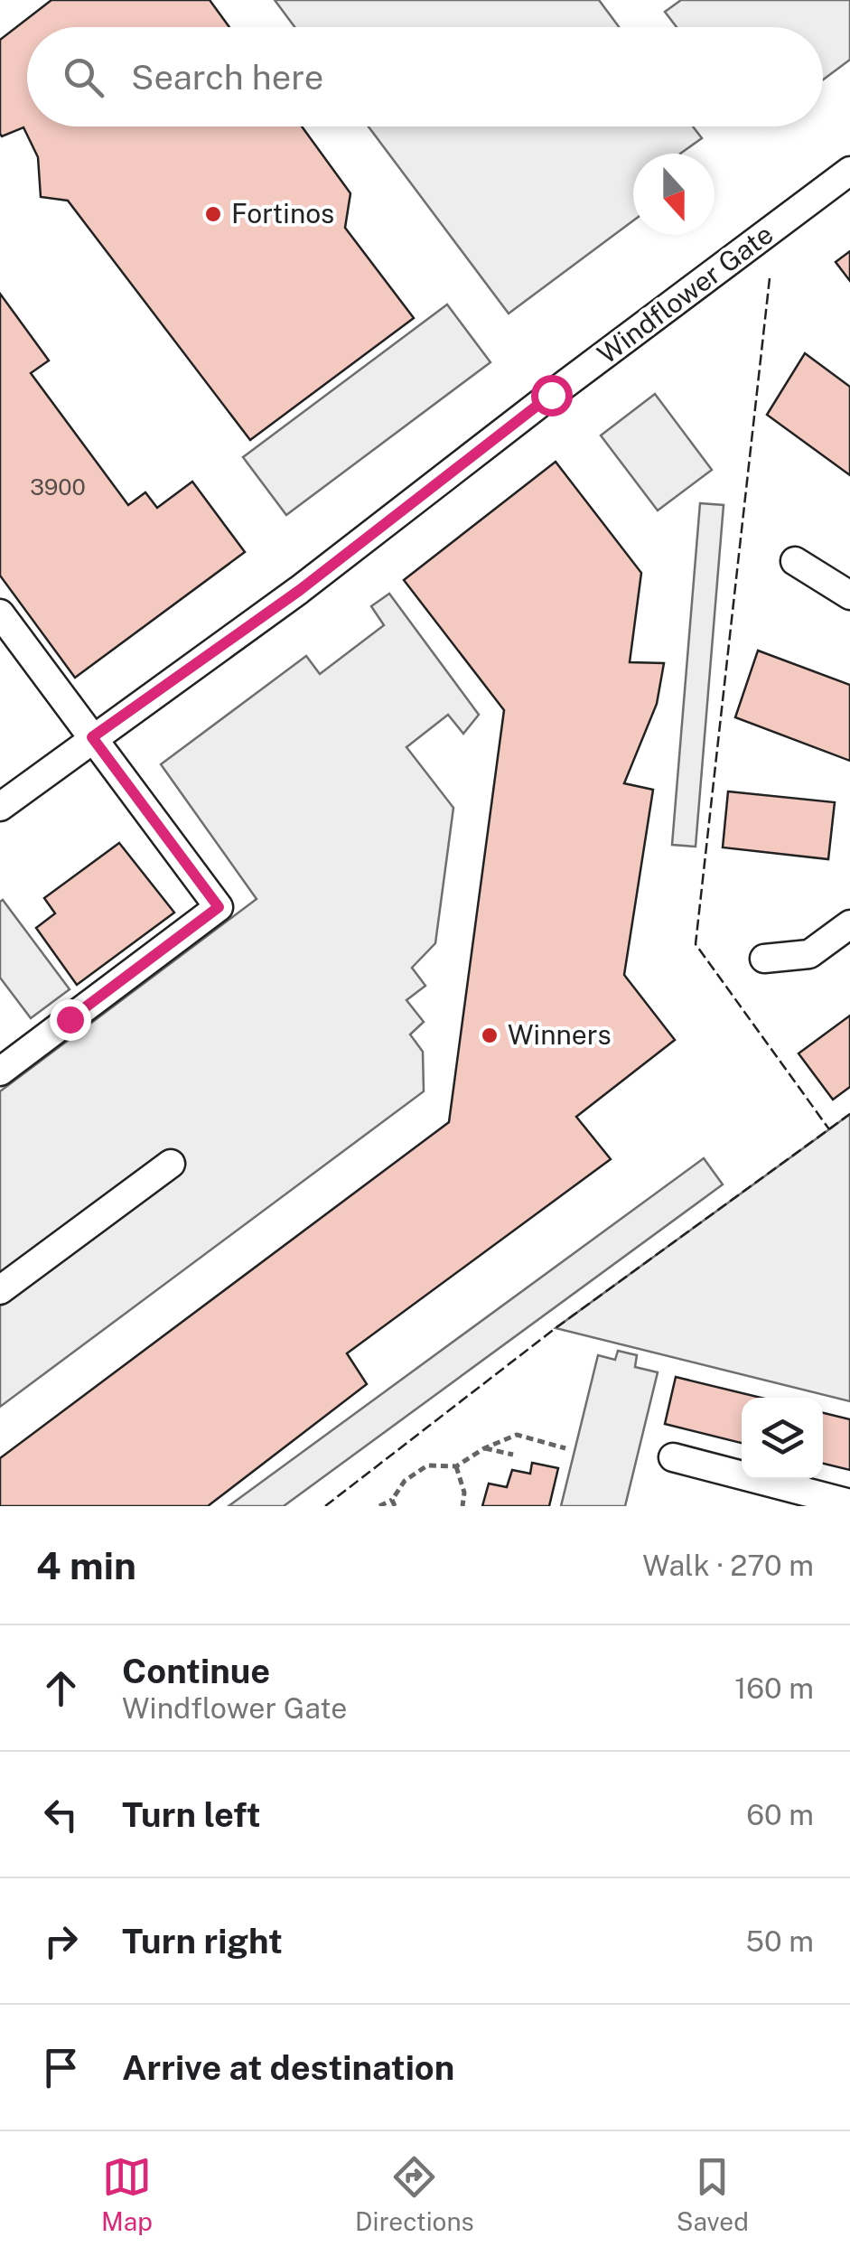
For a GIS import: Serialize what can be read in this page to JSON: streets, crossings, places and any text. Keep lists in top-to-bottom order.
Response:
{
  "streets": {
    "street": ["Windflower Gate"]
  },
  "places": ["Fortinos", "Winners"],
  "house_numbers": ["3900"],
  "north": "bottom",
  "page": {
    "search": "Search here",
    "heading": ["4 min", "Walk · 270 m"],
    "list": [
      ["Continue", "Windflower Gate", "160 m"],
      ["Turn left", "60 m"],
      ["Turn right", "50 m"],
      "Arrive at destination"
    ],
    "nav": ["Map", "Directions", "Saved"]
  }
}
